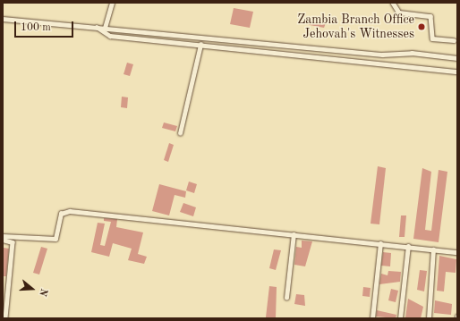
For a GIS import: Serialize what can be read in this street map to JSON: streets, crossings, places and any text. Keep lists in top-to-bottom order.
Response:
{
  "places": ["Zambia Branch Office Jehovah's Witnesses"],
  "scale_bar": "100 m",
  "north": "right"
}
